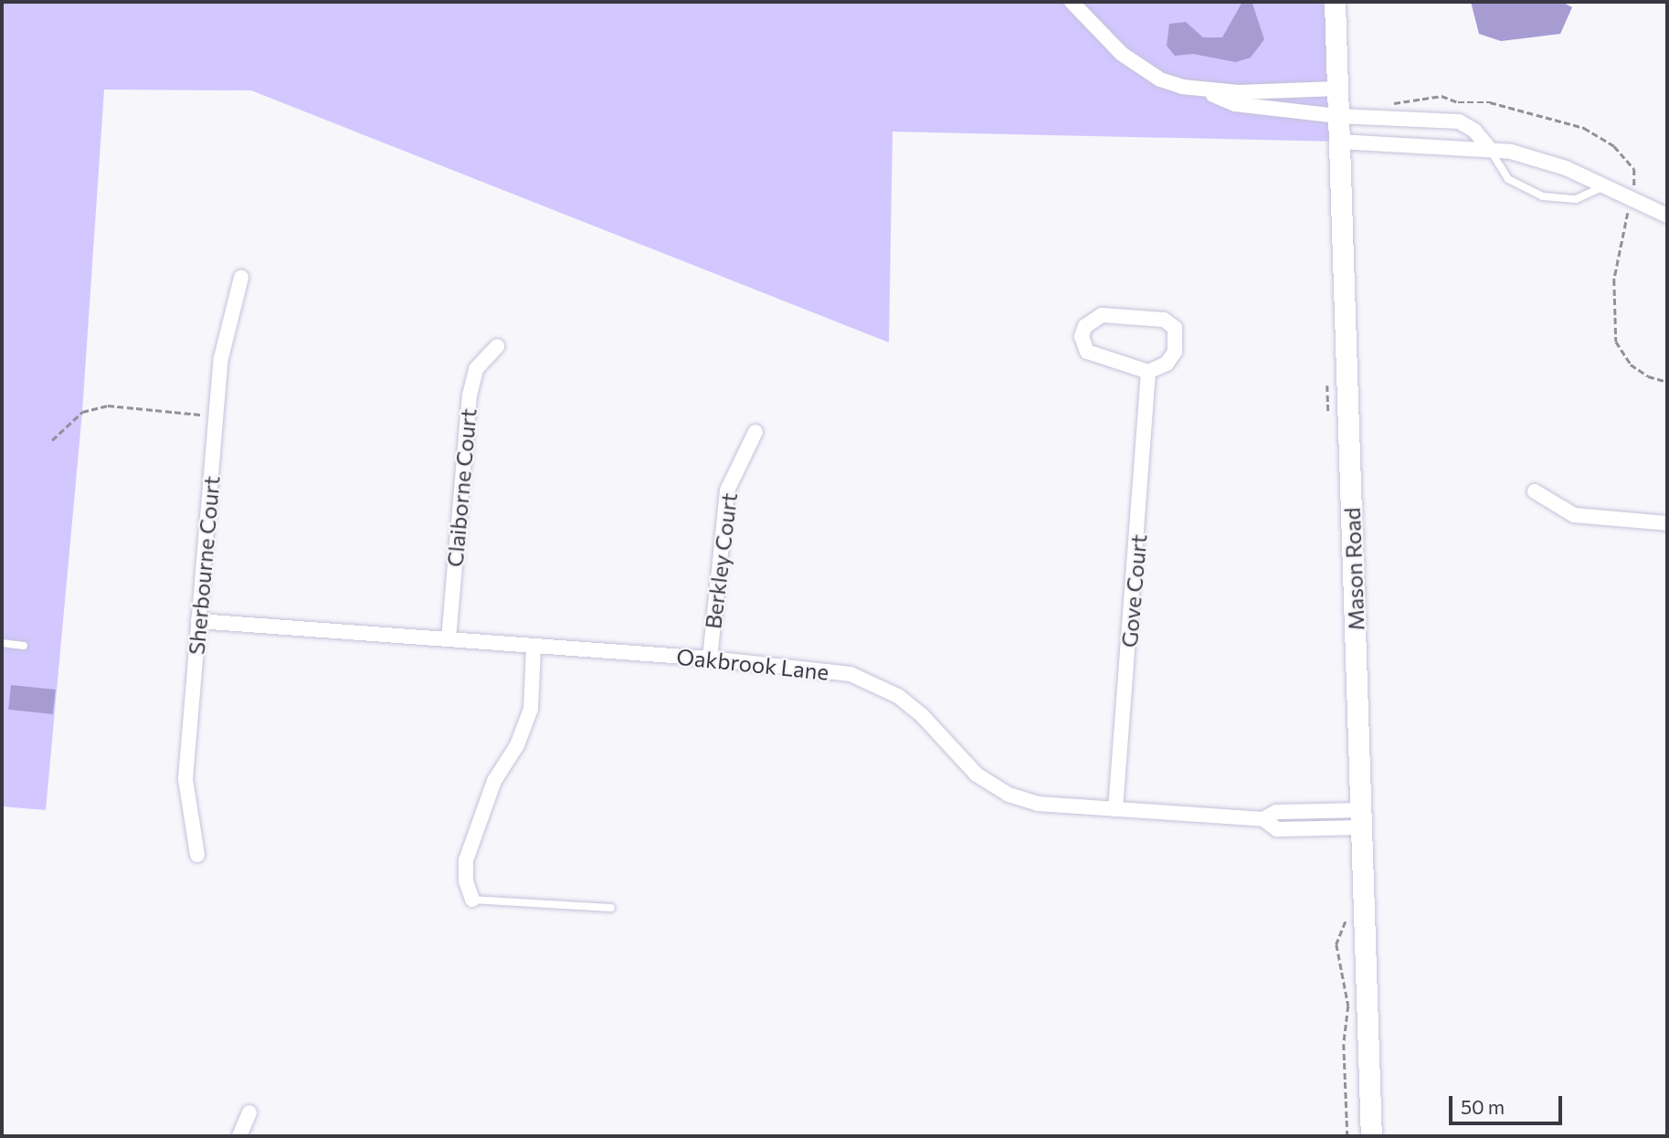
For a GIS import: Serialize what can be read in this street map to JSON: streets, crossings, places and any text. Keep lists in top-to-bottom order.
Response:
{
  "streets": {
    "main road": ["Mason Road"],
    "street": [
      "Claiborne Court",
      "Berkley Court",
      "Sherbourne Court",
      "Gove Court",
      "Oakbrook Lane"
    ]
  },
  "crossings": [
    ["Claiborne Court", "Oakbrook Lane"],
    ["Berkley Court", "Oakbrook Lane"],
    ["Sherbourne Court", "Oakbrook Lane"],
    ["Mason Road", "Oakbrook Lane"],
    ["Gove Court", "Oakbrook Lane"]
  ],
  "scale_bar": "50 m"
}
